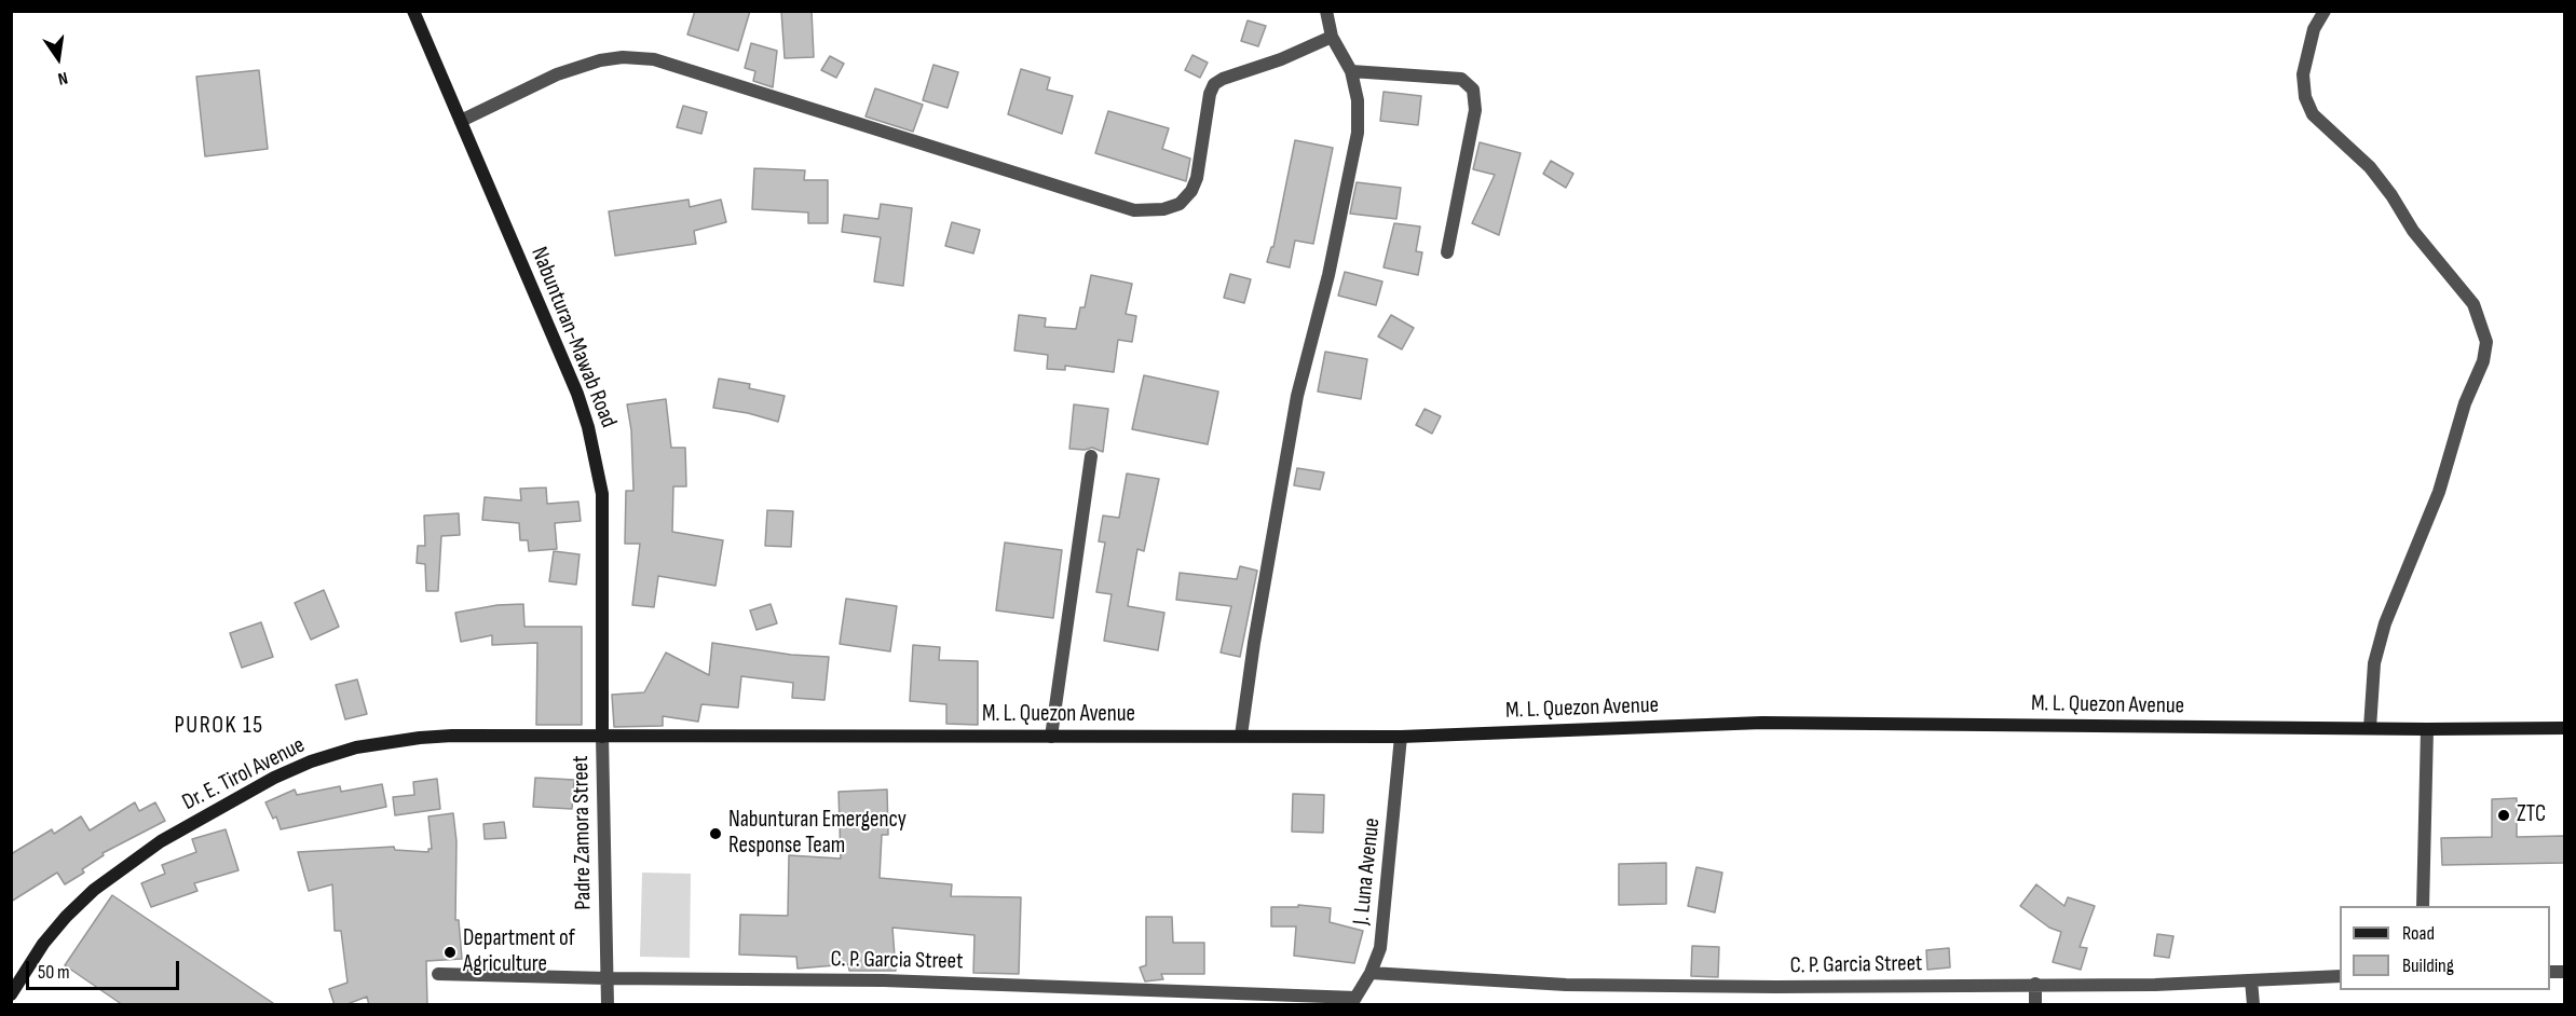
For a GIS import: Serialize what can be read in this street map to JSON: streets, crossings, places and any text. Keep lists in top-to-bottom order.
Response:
{
  "streets": {
    "main road": ["Nabunturan-Mawab Road", "M. L. Quezon Avenue", "Dr. E. Tirol Avenue"],
    "street": ["Padre Zamora Street", "J. Luna Avenue", "C. P. Garcia Street"]
  },
  "crossings": [
    ["Nabunturan-Mawab Road", "M. L. Quezon Avenue"],
    ["Nabunturan-Mawab Road", "Dr. E. Tirol Avenue"],
    ["Nabunturan-Mawab Road", "Padre Zamora Street"],
    ["M. L. Quezon Avenue", "Dr. E. Tirol Avenue"],
    ["M. L. Quezon Avenue", "Padre Zamora Street"],
    ["M. L. Quezon Avenue", "J. Luna Avenue"],
    ["Dr. E. Tirol Avenue", "Padre Zamora Street"],
    ["Padre Zamora Street", "C. P. Garcia Street"],
    ["J. Luna Avenue", "C. P. Garcia Street"]
  ],
  "districts": ["PUROK 15"],
  "places": ["ZTC", "Nabunturan Emergency Response Team", "Department of Agriculture"],
  "legend": ["Road", "Building"],
  "scale_bar": "50 m",
  "north": "bottom"
}
